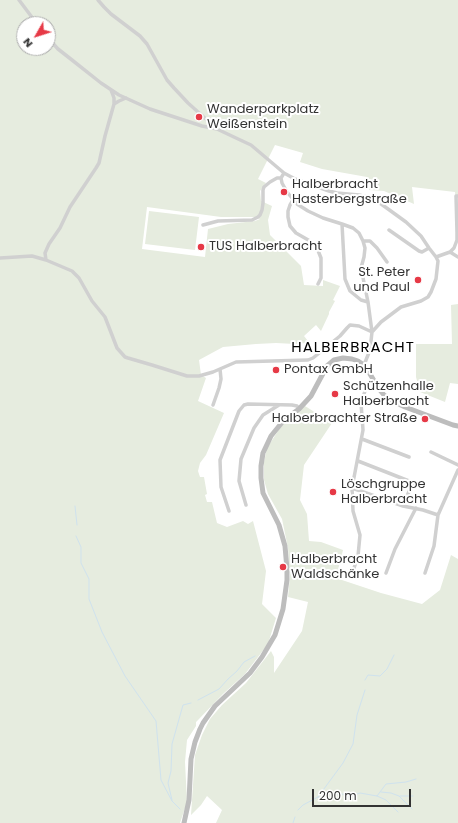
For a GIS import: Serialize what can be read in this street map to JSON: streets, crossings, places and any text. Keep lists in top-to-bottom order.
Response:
{
  "districts": ["HALBERBRACHT"],
  "places": [
    "Wanderparkplatz Weißenstein",
    "Halberbracht Hasterbergstraße",
    "TUS Halberbracht",
    "St. Peter und Paul",
    "Pontax GmbH",
    "Schützenhalle Halberbracht",
    "Halberbrachter Straße",
    "Löschgruppe Halberbracht",
    "Halberbracht Waldschänke"
  ],
  "scale_bar": "200 m",
  "north": "bottom left"
}
